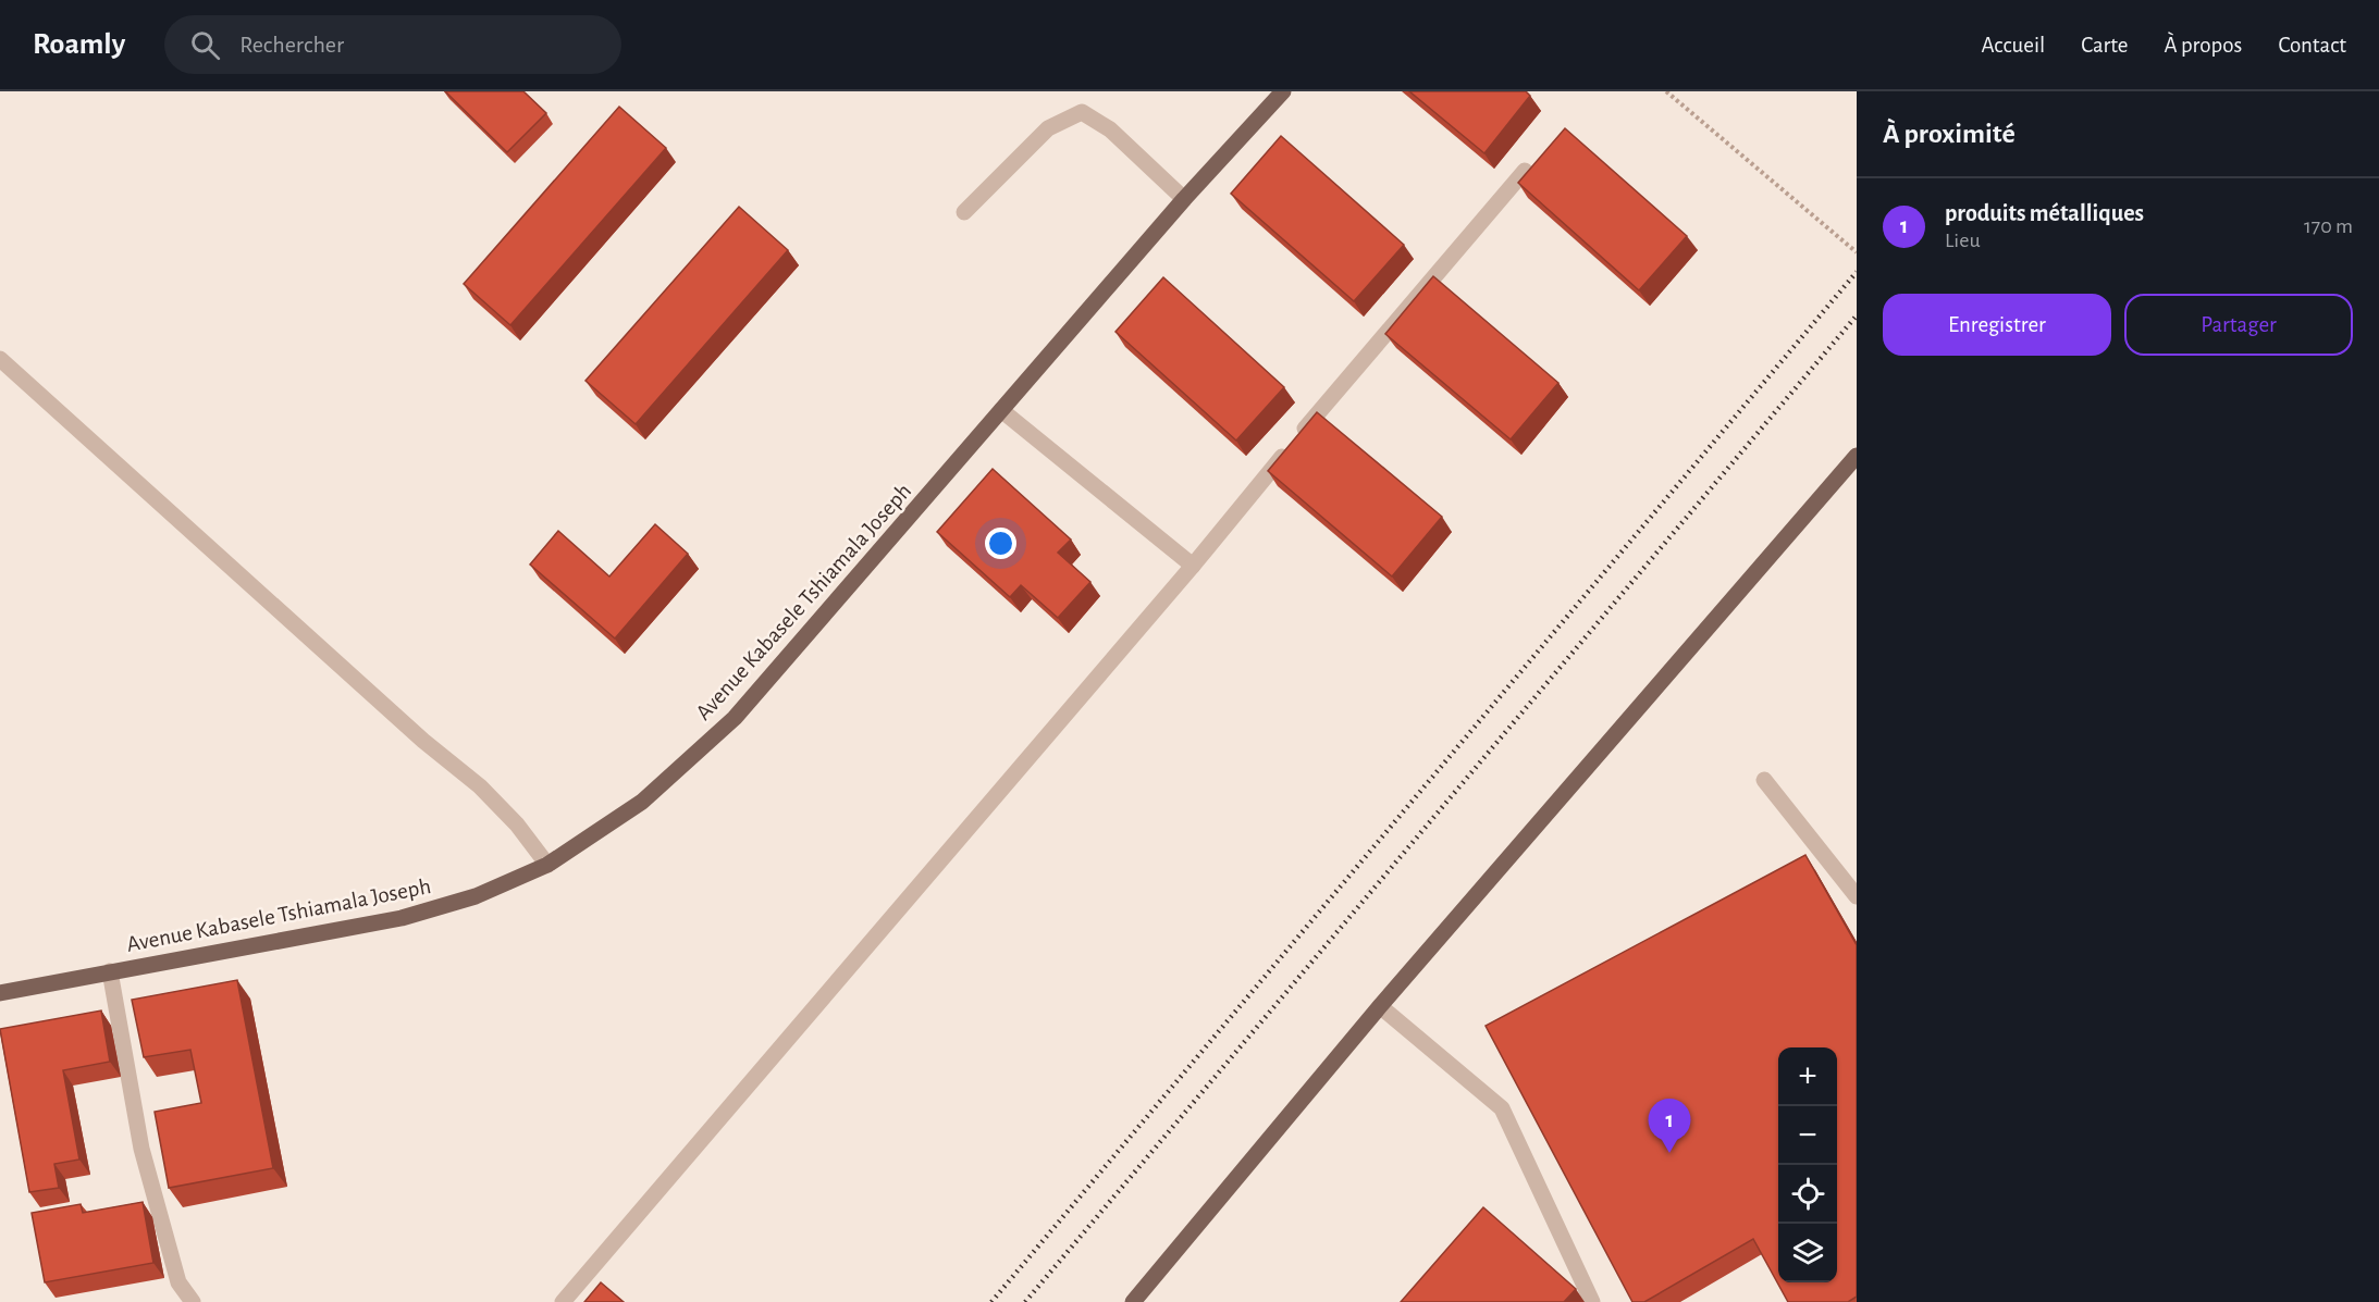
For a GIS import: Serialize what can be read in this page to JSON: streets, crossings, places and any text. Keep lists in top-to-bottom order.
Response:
{
  "streets": {
    "main road": ["Avenue Kabasele Tshiamala Joseph"]
  },
  "page": {
    "header": "Roamly",
    "search": "Rechercher",
    "nav": [
      "Accueil",
      "Carte",
      "À propos",
      "Contact"
    ],
    "heading": "À proximité",
    "list": [
      {
        "mark": "1",
        "name": "produits métalliques",
        "note": "Lieu",
        "value": "170 m"
      }
    ],
    "buttons": ["Enregistrer", "Partager"],
    "map_buttons": ["+", "−"],
    "pins": "1"
  }
}
